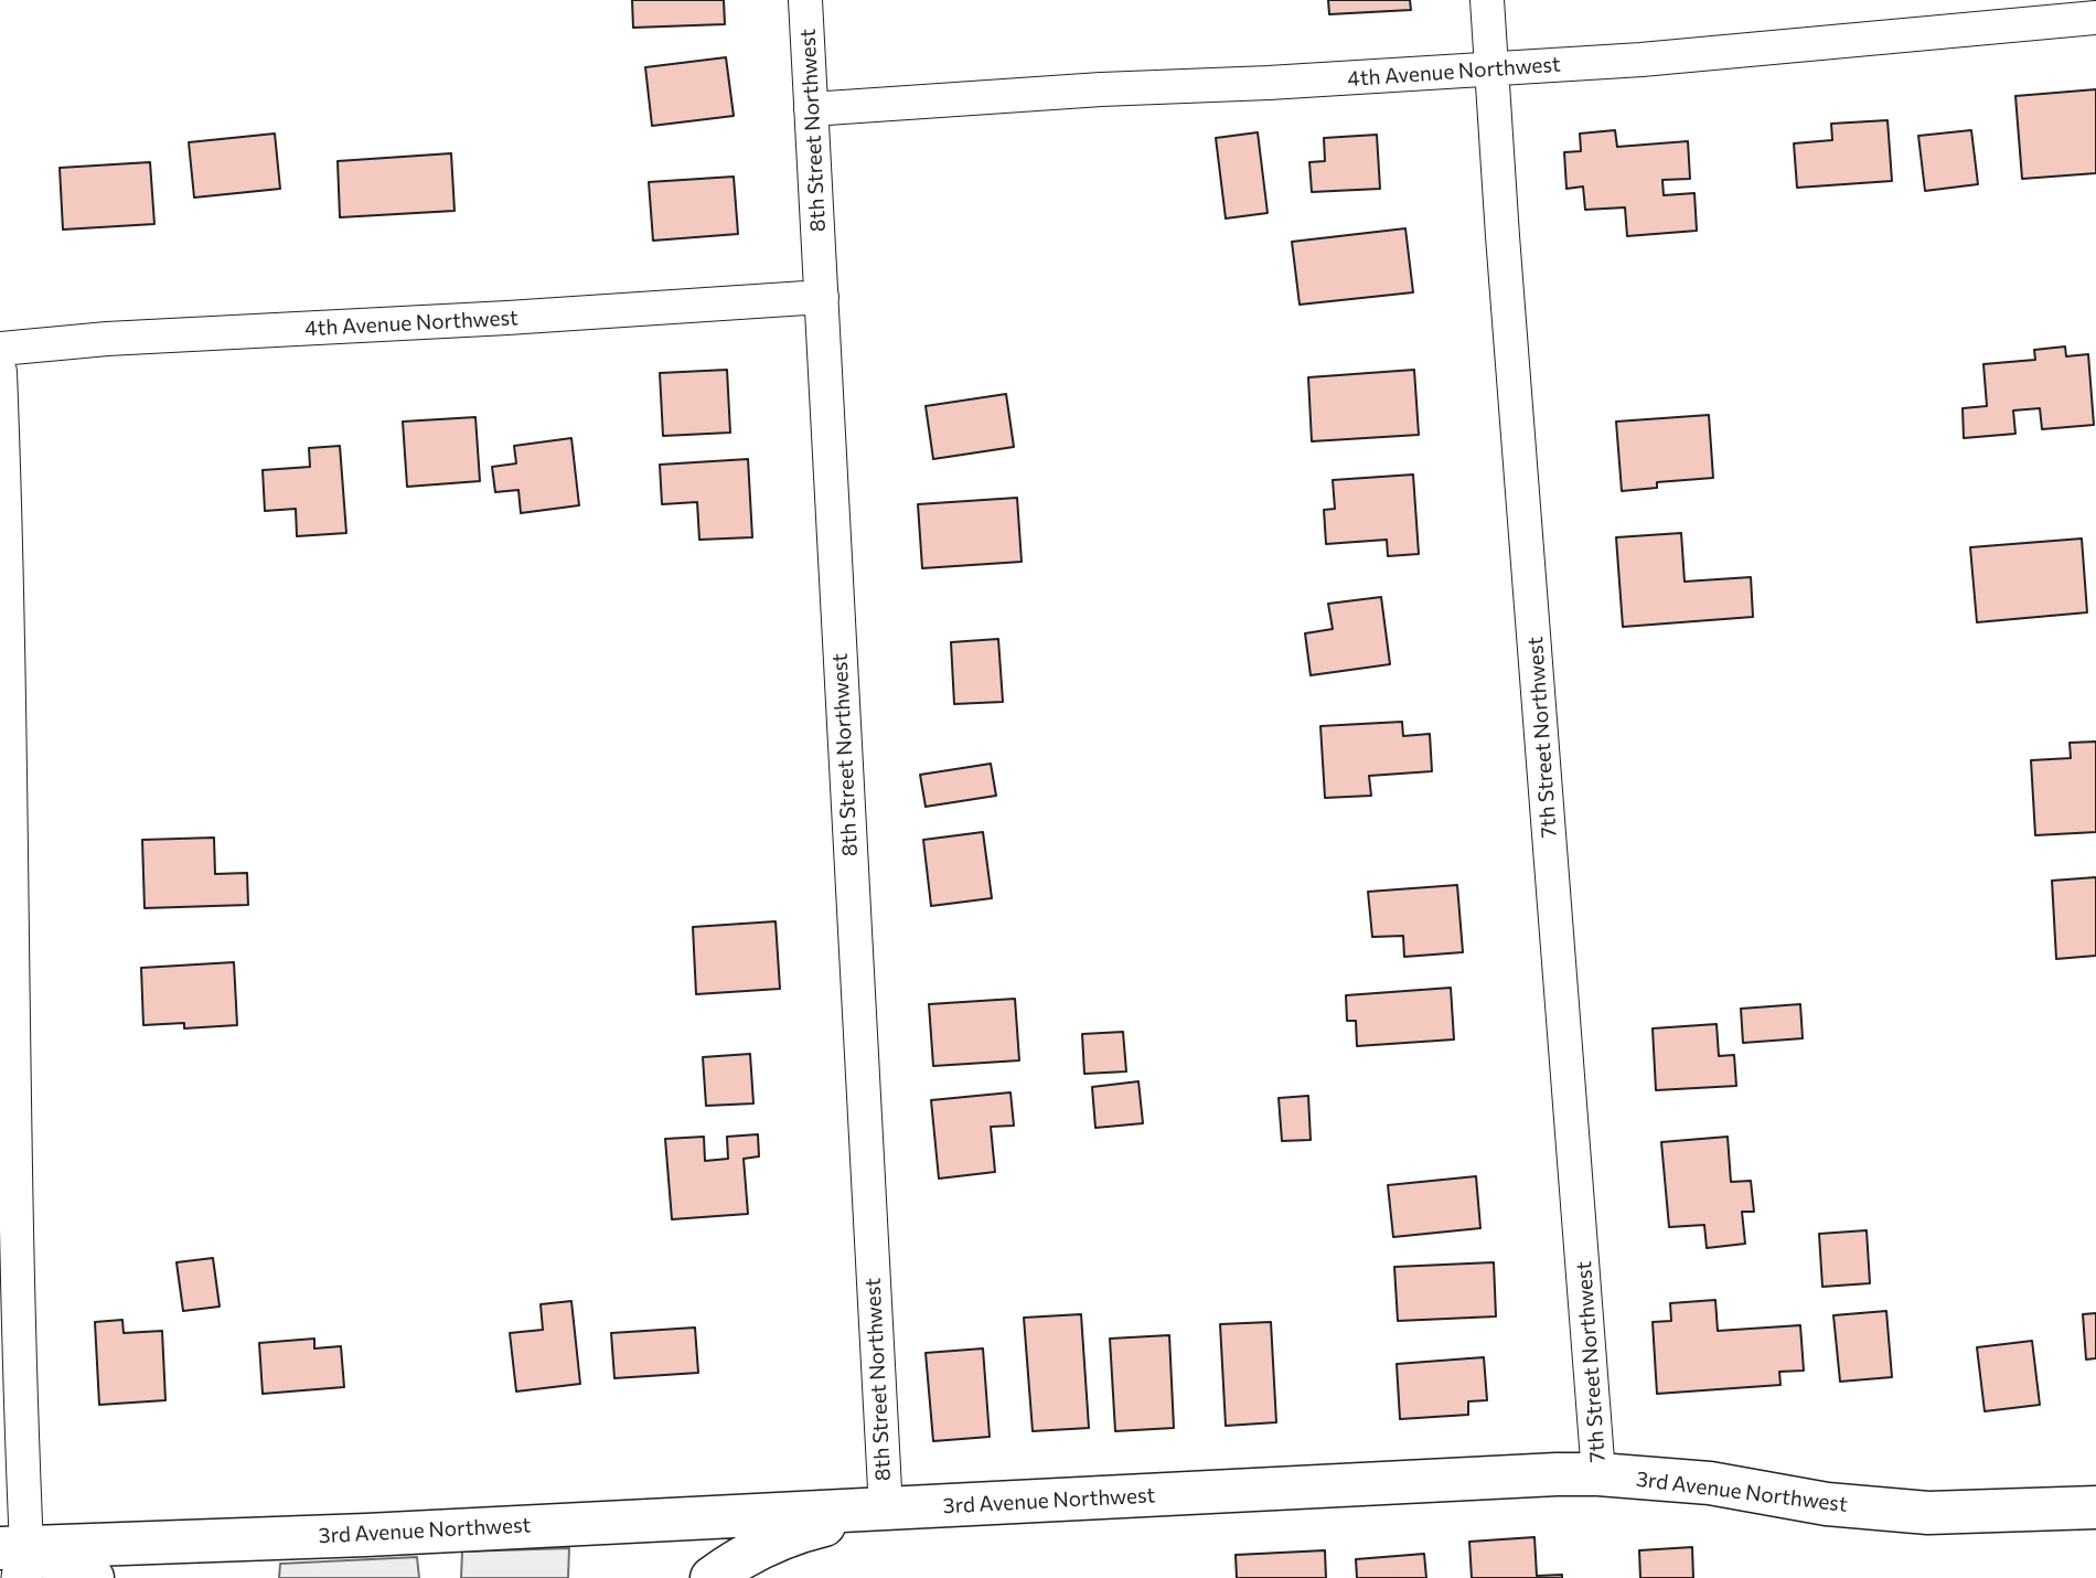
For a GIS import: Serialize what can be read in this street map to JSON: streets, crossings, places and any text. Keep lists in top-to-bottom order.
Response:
{
  "streets": {
    "main road": ["3rd Avenue Northwest"],
    "street": ["4th Avenue Northwest", "8th Street Northwest", "7th Street Northwest"]
  },
  "crossings": [
    ["4th Avenue Northwest", "8th Street Northwest"],
    ["4th Avenue Northwest", "7th Street Northwest"],
    ["8th Street Northwest", "3rd Avenue Northwest"],
    ["7th Street Northwest", "3rd Avenue Northwest"]
  ]
}
